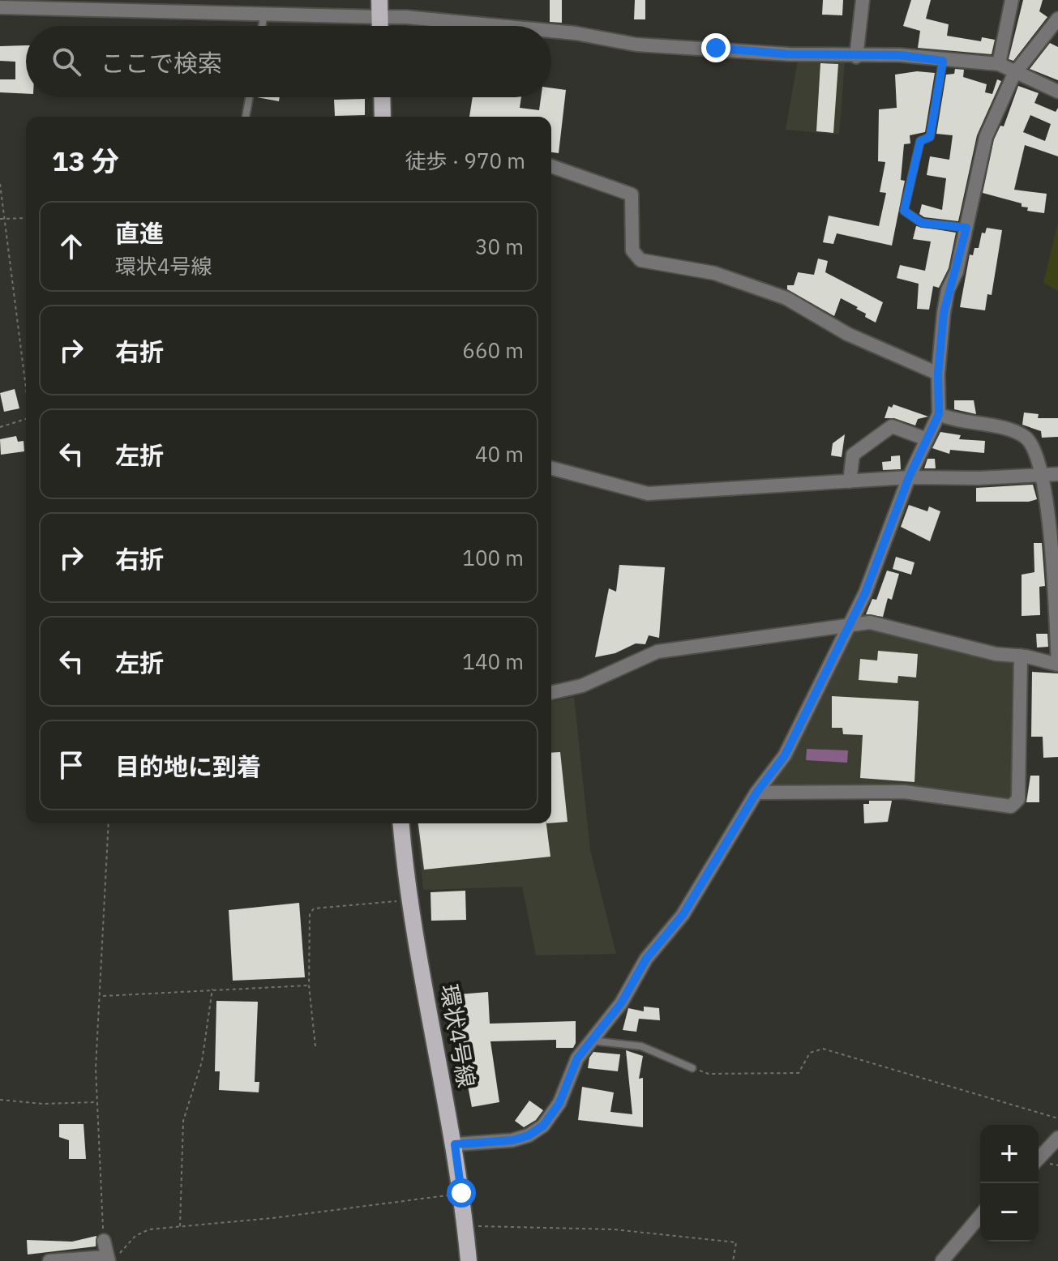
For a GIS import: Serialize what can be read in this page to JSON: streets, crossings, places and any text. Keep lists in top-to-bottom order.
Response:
{
  "streets": {
    "main road": ["環状4号線"]
  },
  "page": {
    "search": "ここで検索",
    "heading": ["13 分", "徒歩 · 970 m"],
    "list": [
      ["直進", "環状4号線", "30 m"],
      ["右折", "660 m"],
      ["左折", "40 m"],
      ["右折", "100 m"],
      ["左折", "140 m"],
      "目的地に到着"
    ],
    "map_buttons": ["+", "−"]
  }
}
